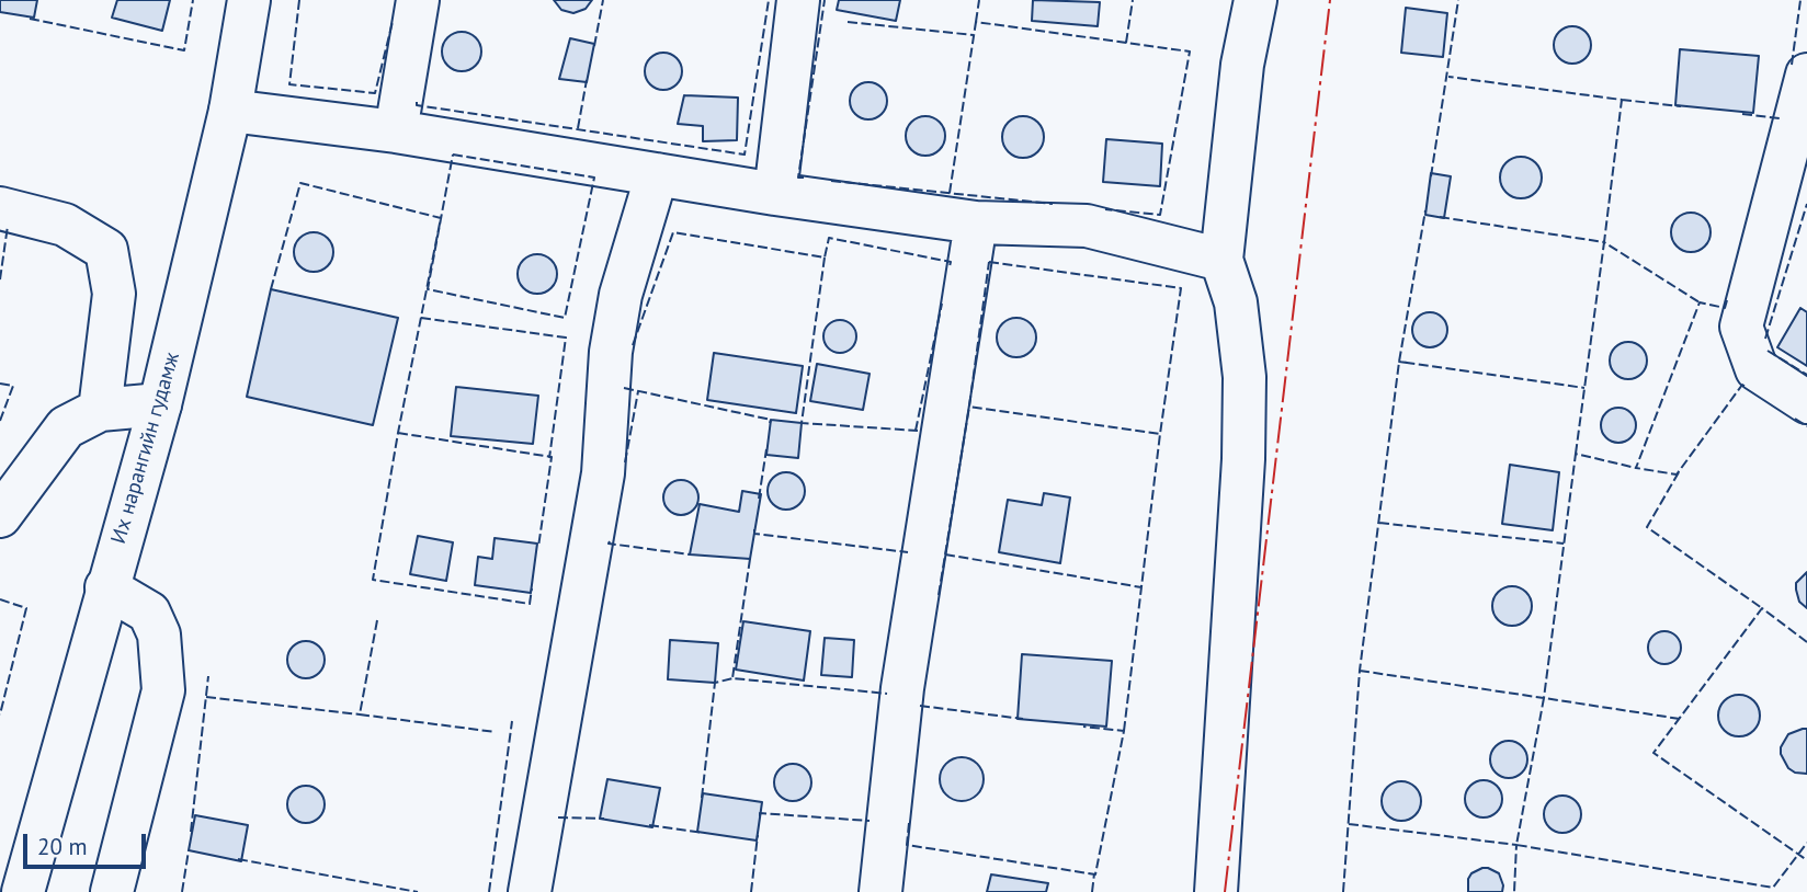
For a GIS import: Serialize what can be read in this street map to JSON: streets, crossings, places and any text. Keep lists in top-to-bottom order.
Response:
{
  "streets": {
    "street": ["Их нарангийн гудамж"]
  },
  "scale_bar": "20 m"
}
